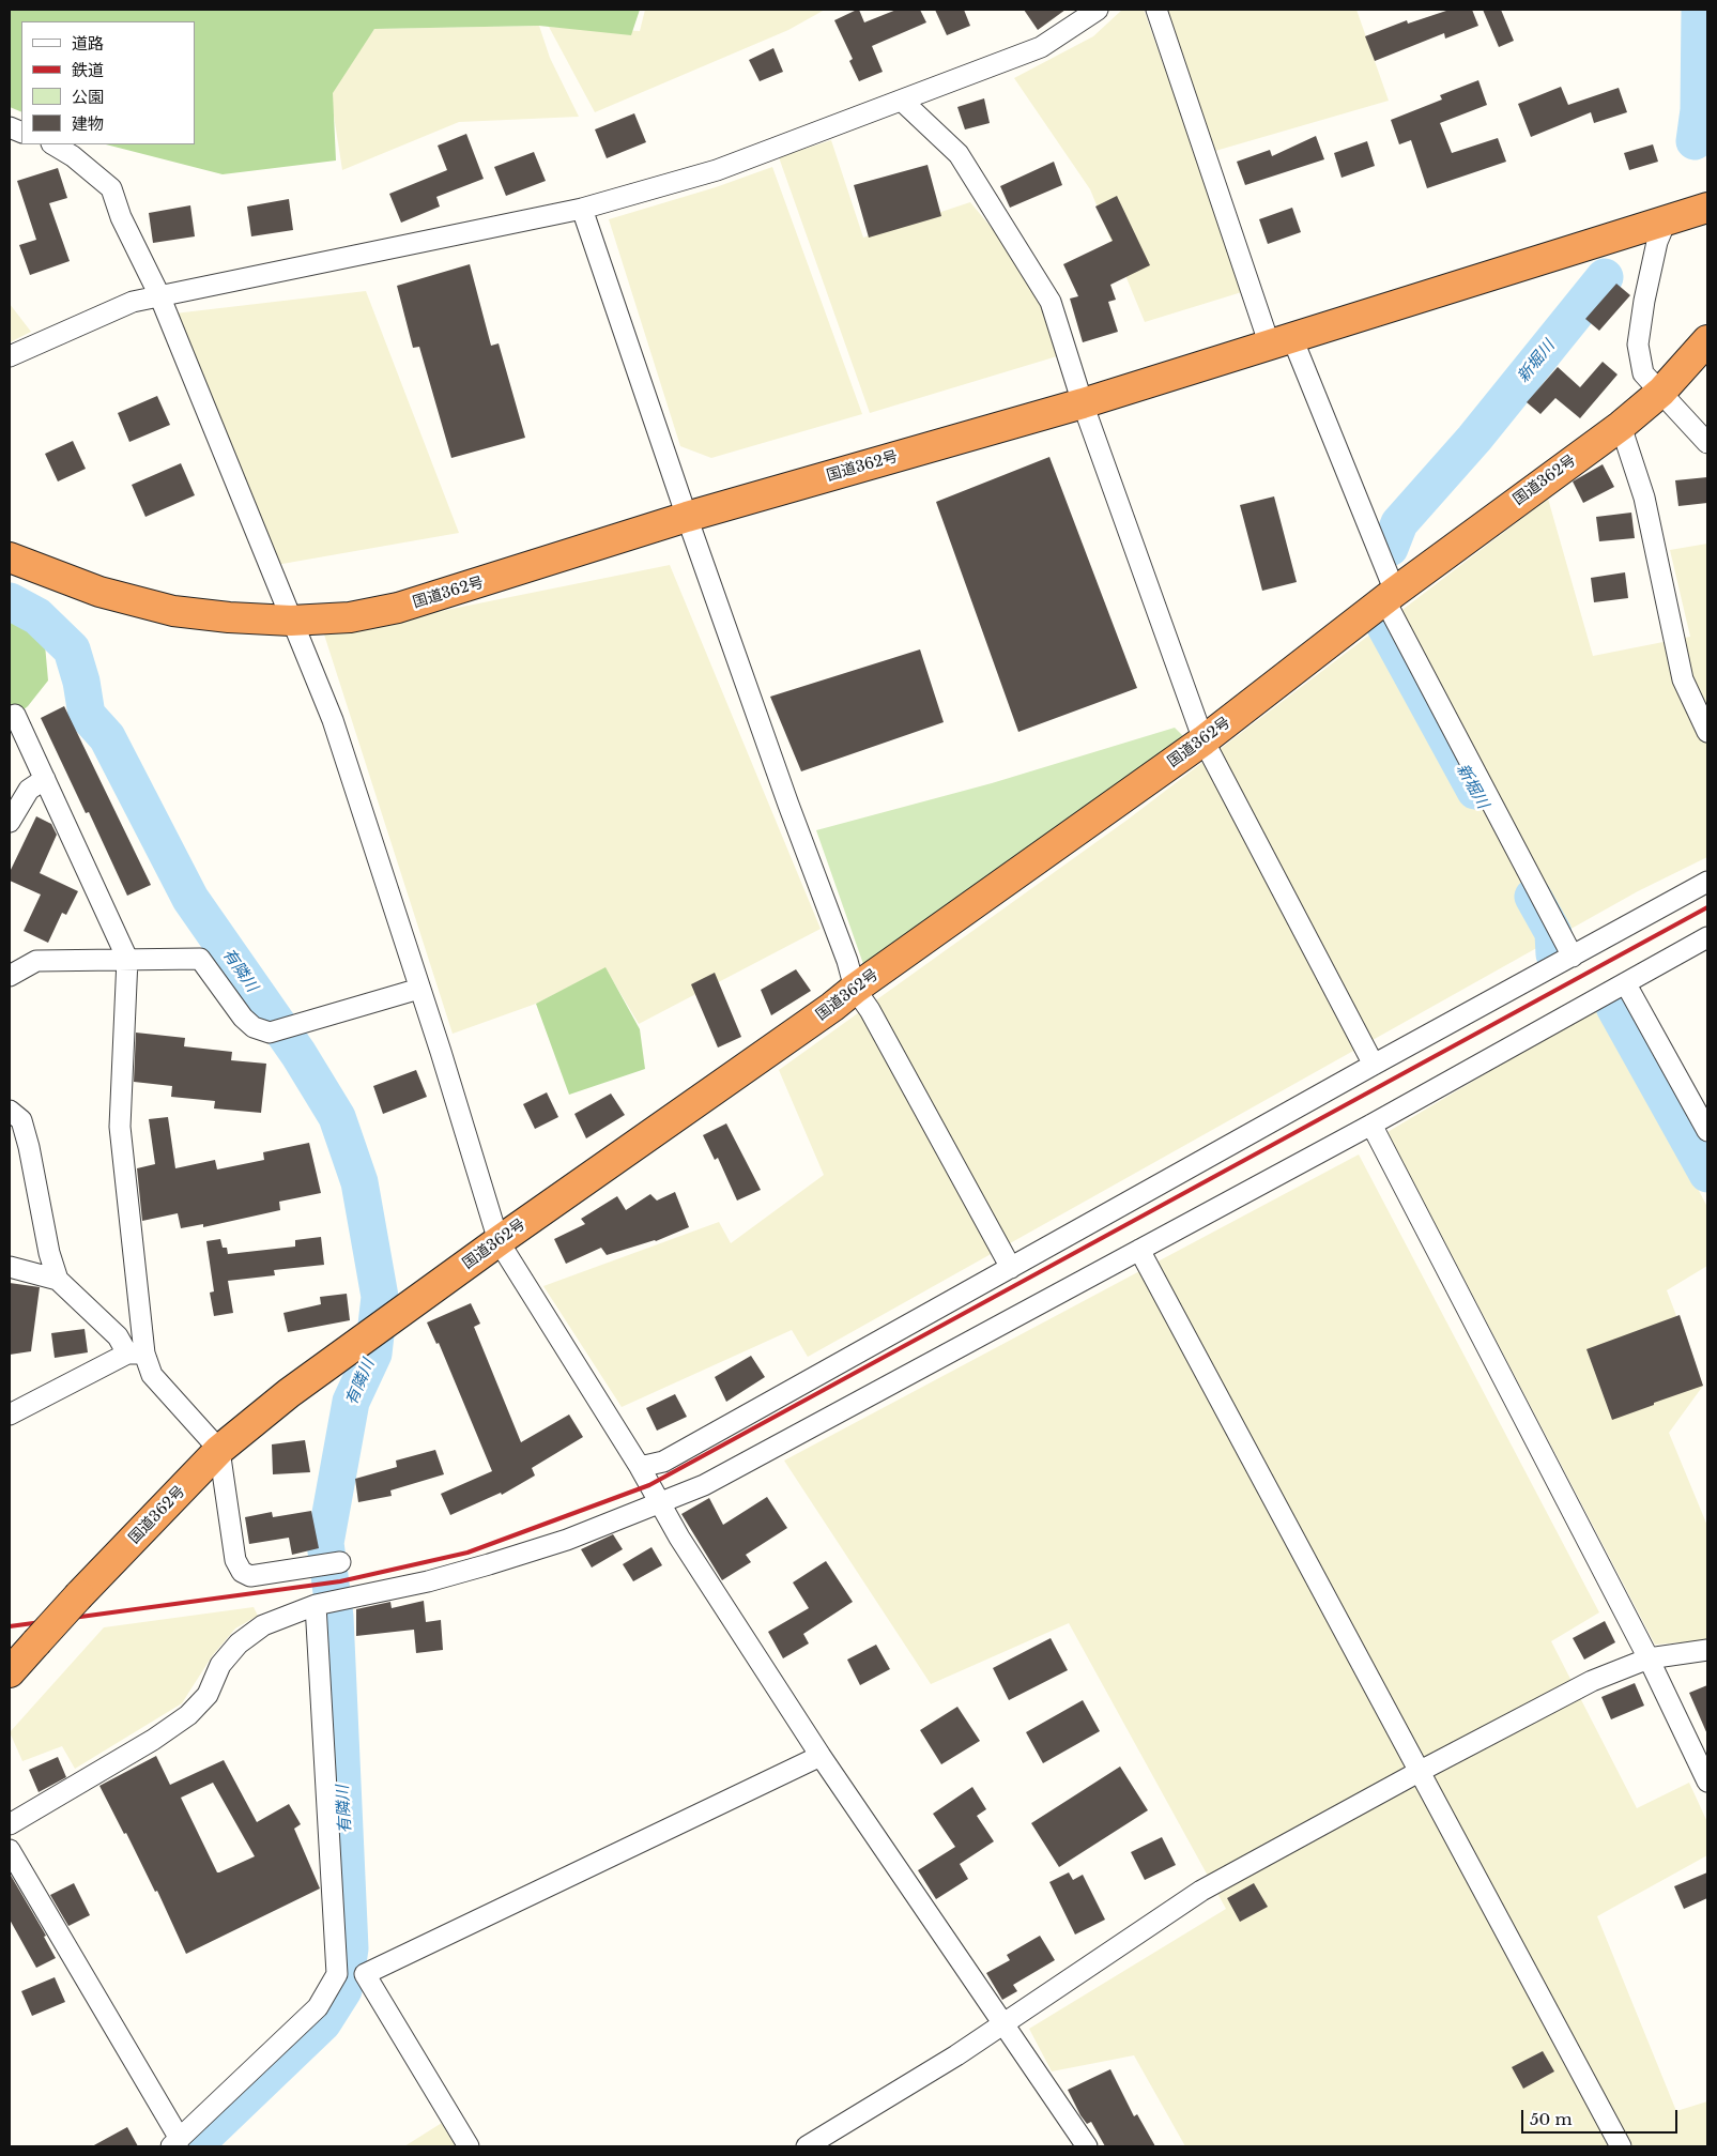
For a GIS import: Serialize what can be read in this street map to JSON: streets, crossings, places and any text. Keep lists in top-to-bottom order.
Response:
{
  "streets": {
    "highway": ["国道362号"]
  },
  "water": ["新堀川", "有隣川"],
  "legend": [
    "道路",
    "鉄道",
    "公園",
    "建物"
  ],
  "scale_bar": "50 m"
}
